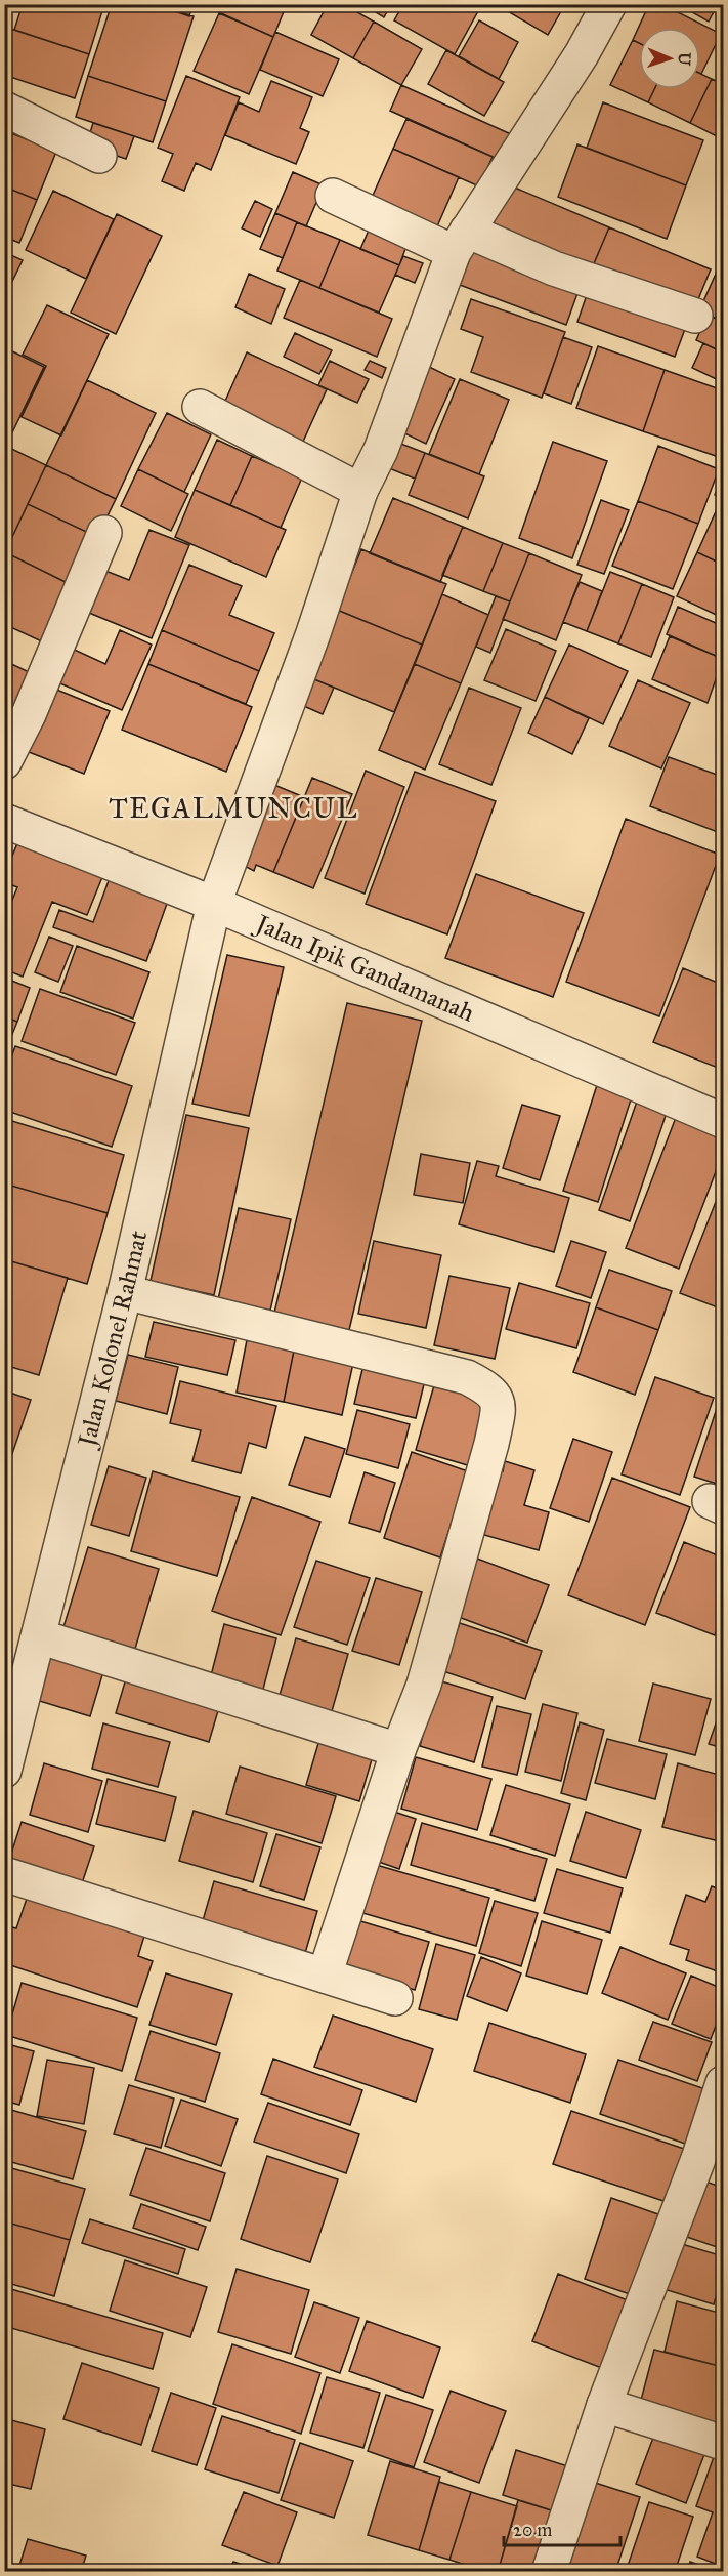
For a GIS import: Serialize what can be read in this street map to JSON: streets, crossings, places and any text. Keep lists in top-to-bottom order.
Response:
{
  "streets": {
    "street": ["Jalan Ipik Gandamanah", "Jalan Kolonel Rahmat"]
  },
  "crossings": [
    ["Jalan Ipik Gandamanah", "Jalan Kolonel Rahmat"]
  ],
  "districts": ["TEGALMUNCUL"],
  "scale_bar": "20 m",
  "north": "right"
}
